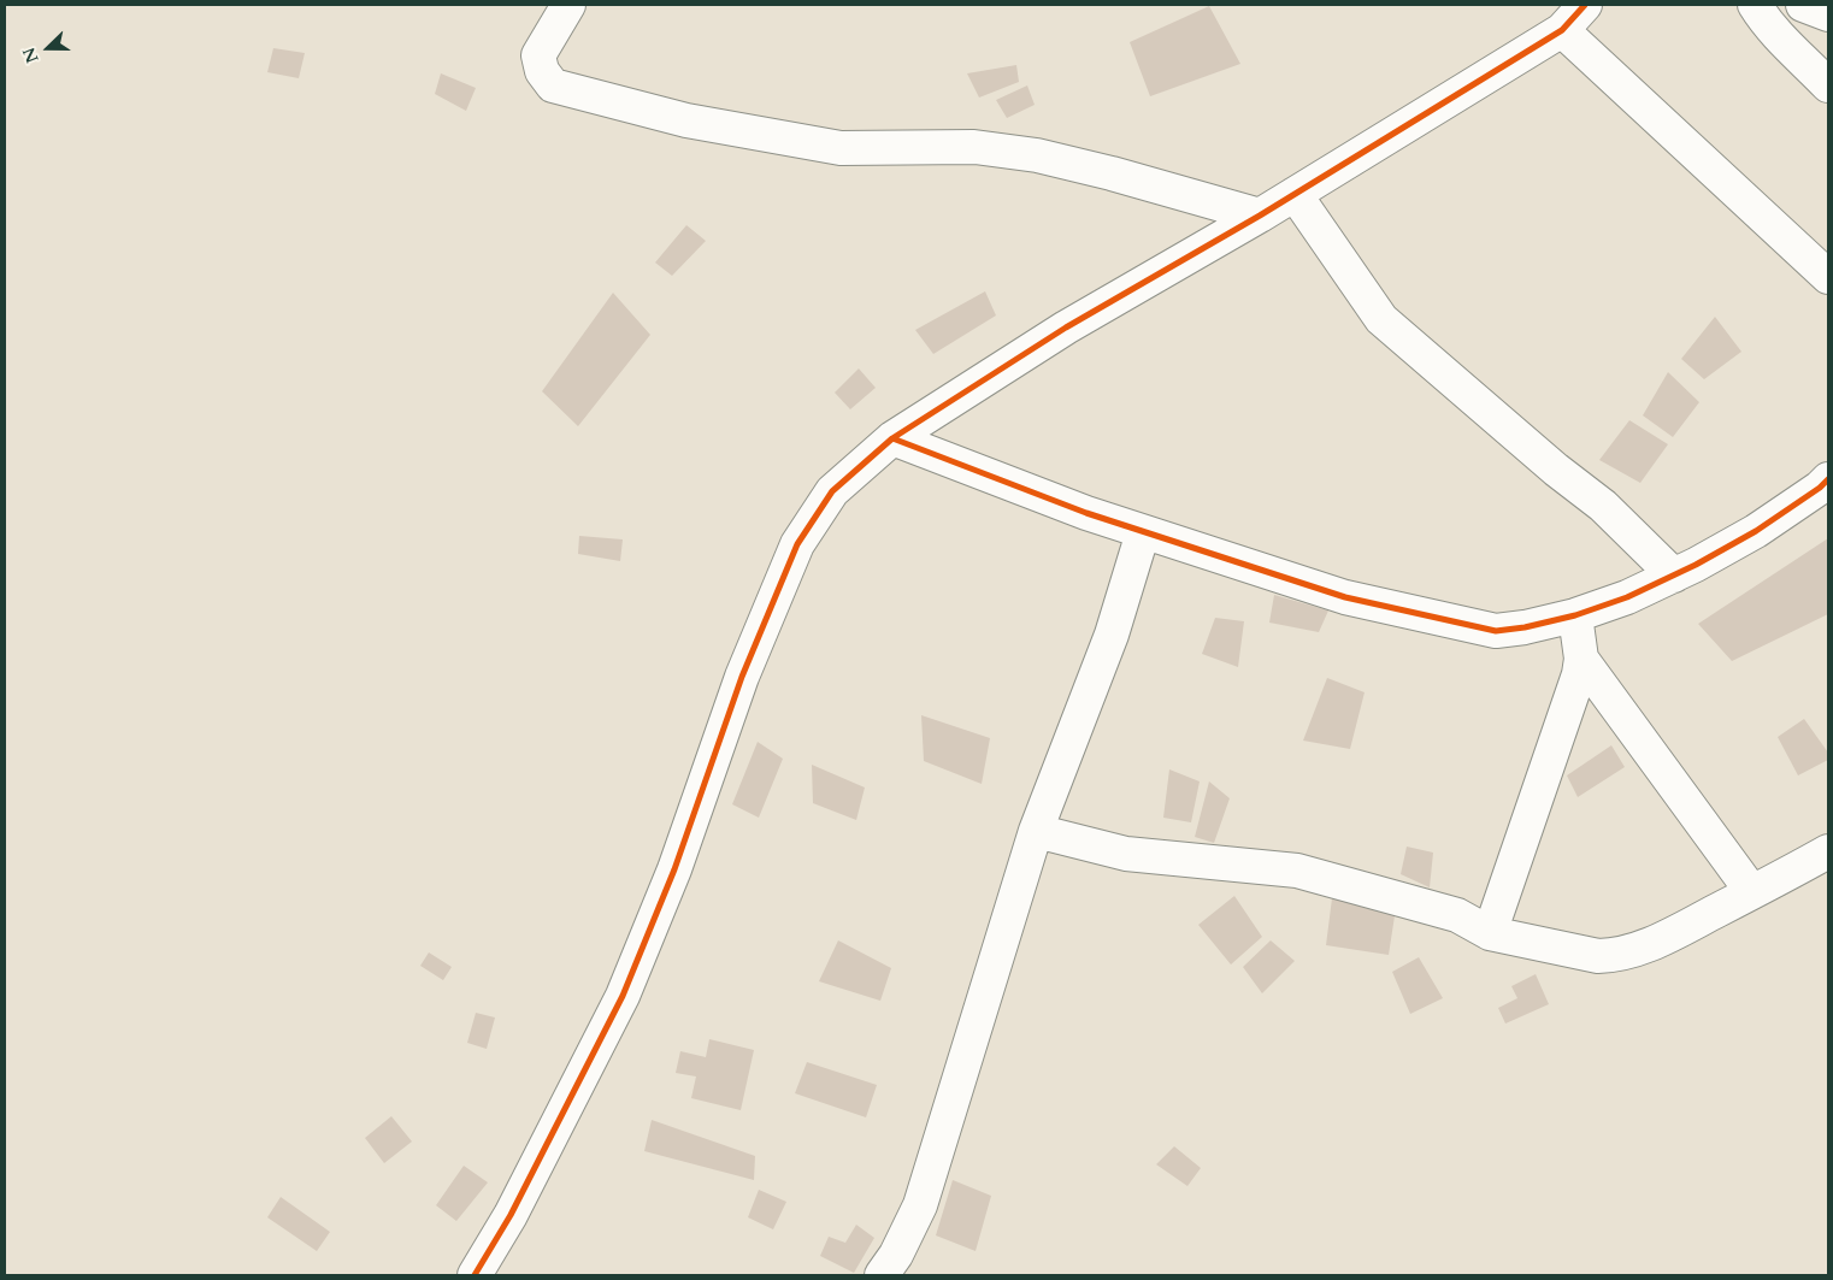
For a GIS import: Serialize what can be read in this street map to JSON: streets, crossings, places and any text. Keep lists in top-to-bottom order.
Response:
{
  "north": "left"
}
